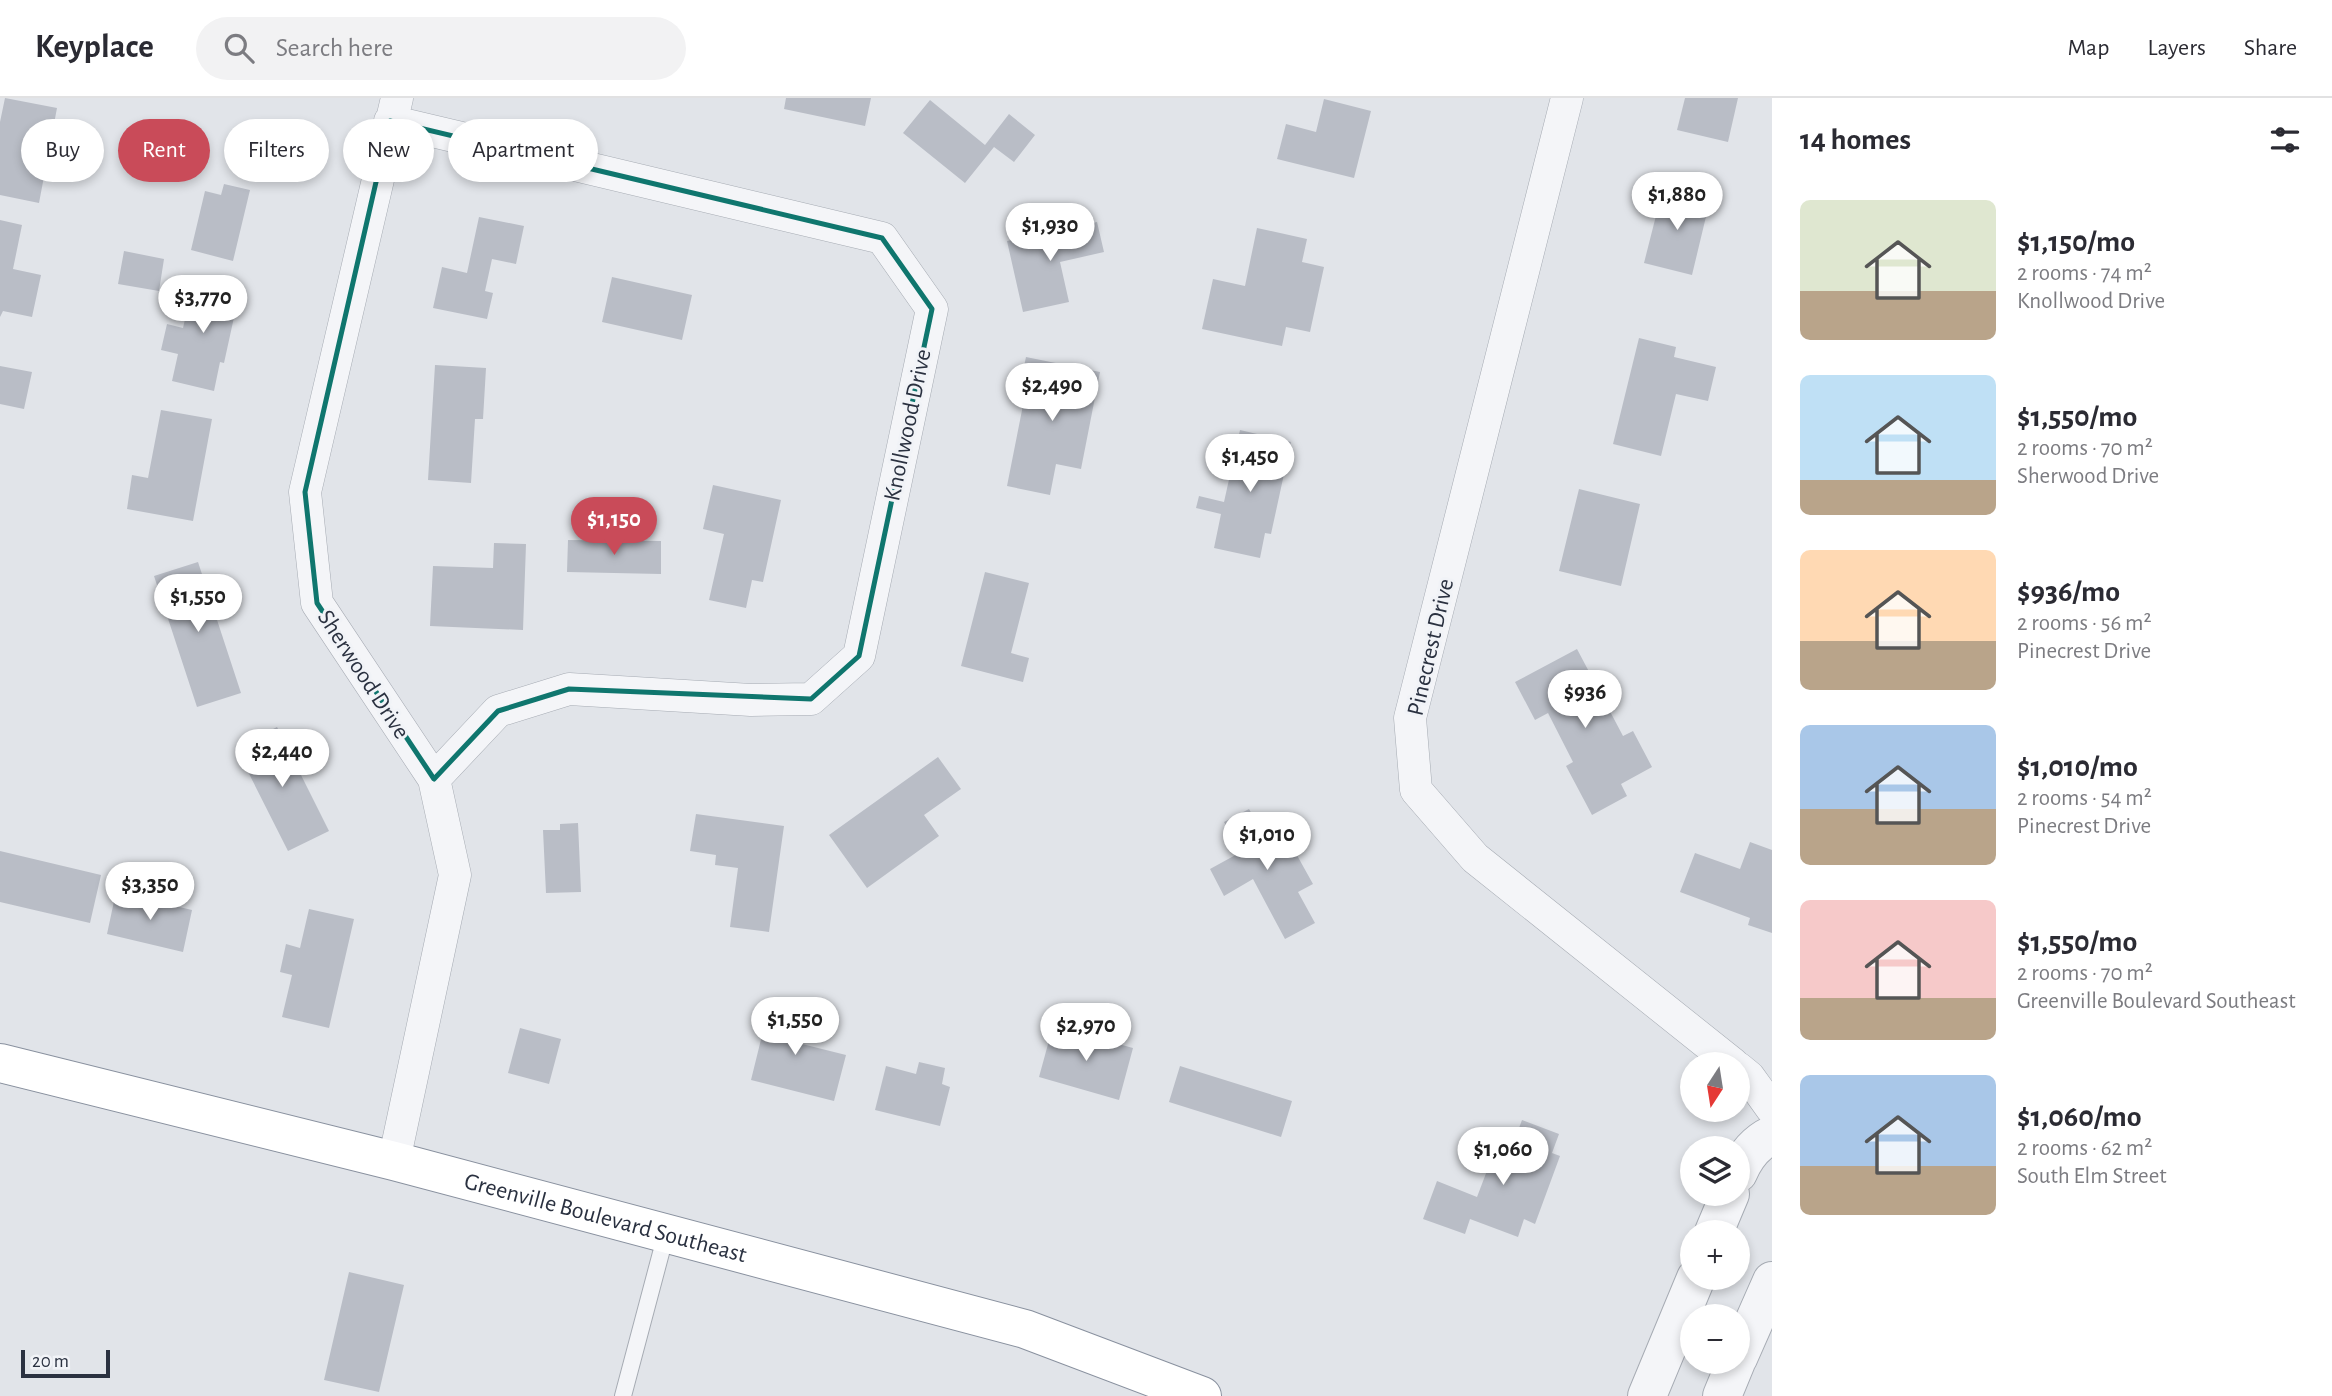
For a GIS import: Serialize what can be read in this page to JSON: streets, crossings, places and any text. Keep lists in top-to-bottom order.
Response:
{
  "streets": {
    "highway": ["Greenville Boulevard Southeast"],
    "street": ["Knollwood Drive", "Pinecrest Drive", "Sherwood Drive"]
  },
  "crossings": [
    ["Knollwood Drive", "Sherwood Drive"],
    ["Sherwood Drive", "Greenville Boulevard Southeast"]
  ],
  "scale_bar": "20 m",
  "north": "bottom",
  "page": {
    "header": "Keyplace",
    "search": "Search here",
    "nav": ["Map", "Layers", "Share"],
    "heading": "14 homes",
    "chip": [
      "Buy",
      "Rent",
      "Filters",
      "New",
      "Apartment"
    ],
    "price": [
      "$1,880",
      "$1,930",
      "$3,770",
      "$2,490",
      "$1,450",
      "$1,150",
      "$1,550",
      "$936",
      "$2,440",
      "$1,010",
      "$3,350",
      "$1,550",
      "$2,970",
      "$1,060"
    ],
    "list": [
      {
        "name": "$1,150/mo",
        "note": "2 rooms · 74 m² · Knollwood Drive"
      },
      {
        "name": "$1,550/mo",
        "note": "2 rooms · 70 m² · Sherwood Drive"
      },
      {
        "name": "$936/mo",
        "note": "2 rooms · 56 m² · Pinecrest Drive"
      },
      {
        "name": "$1,010/mo",
        "note": "2 rooms · 54 m² · Pinecrest Drive"
      },
      {
        "name": "$1,550/mo",
        "note": "2 rooms · 70 m² · Greenville Boulevard Southeast"
      },
      {
        "name": "$1,060/mo",
        "note": "2 rooms · 62 m² · South Elm Street"
      }
    ],
    "map_buttons": ["+", "−"],
    "scale": "20 m"
  }
}
